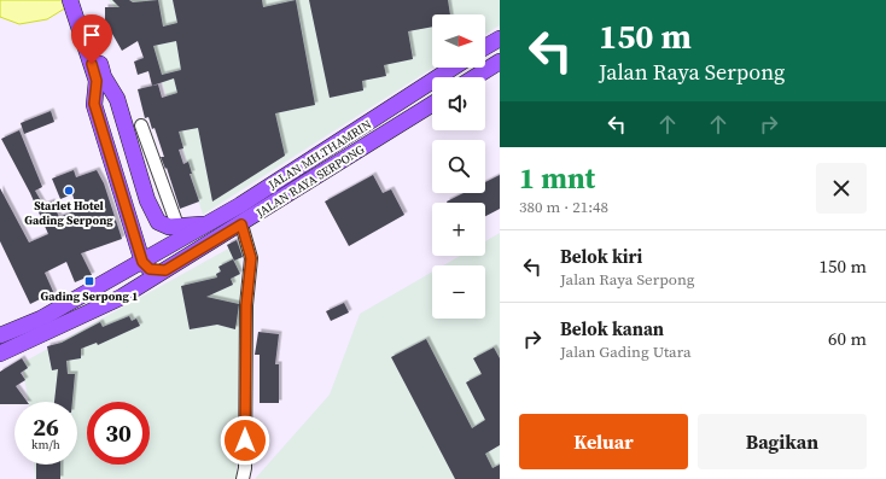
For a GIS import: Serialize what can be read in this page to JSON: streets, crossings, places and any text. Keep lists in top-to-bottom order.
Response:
{
  "streets": {
    "main road": ["JALAN MH.THAMRIN", "JALAN RAYA SERPONG"]
  },
  "places": {
    "other": ["Starlet Hotel Gading Serpong"],
    "transit": ["Gading Serpong 1"]
  },
  "north": "right",
  "page": {
    "turn": ["150 m", "Jalan Raya Serpong"],
    "map_buttons": ["+", "−"],
    "heading": ["1 mnt", "380 m · 21:48"],
    "list": [
      {
        "name": "Belok kiri",
        "note": "Jalan Raya Serpong",
        "value": "150 m"
      },
      {
        "name": "Belok kanan",
        "note": "Jalan Gading Utara",
        "value": "60 m"
      }
    ],
    "speed": "26 km/h",
    "limit": "30",
    "buttons": ["Keluar", "Bagikan"]
  }
}
